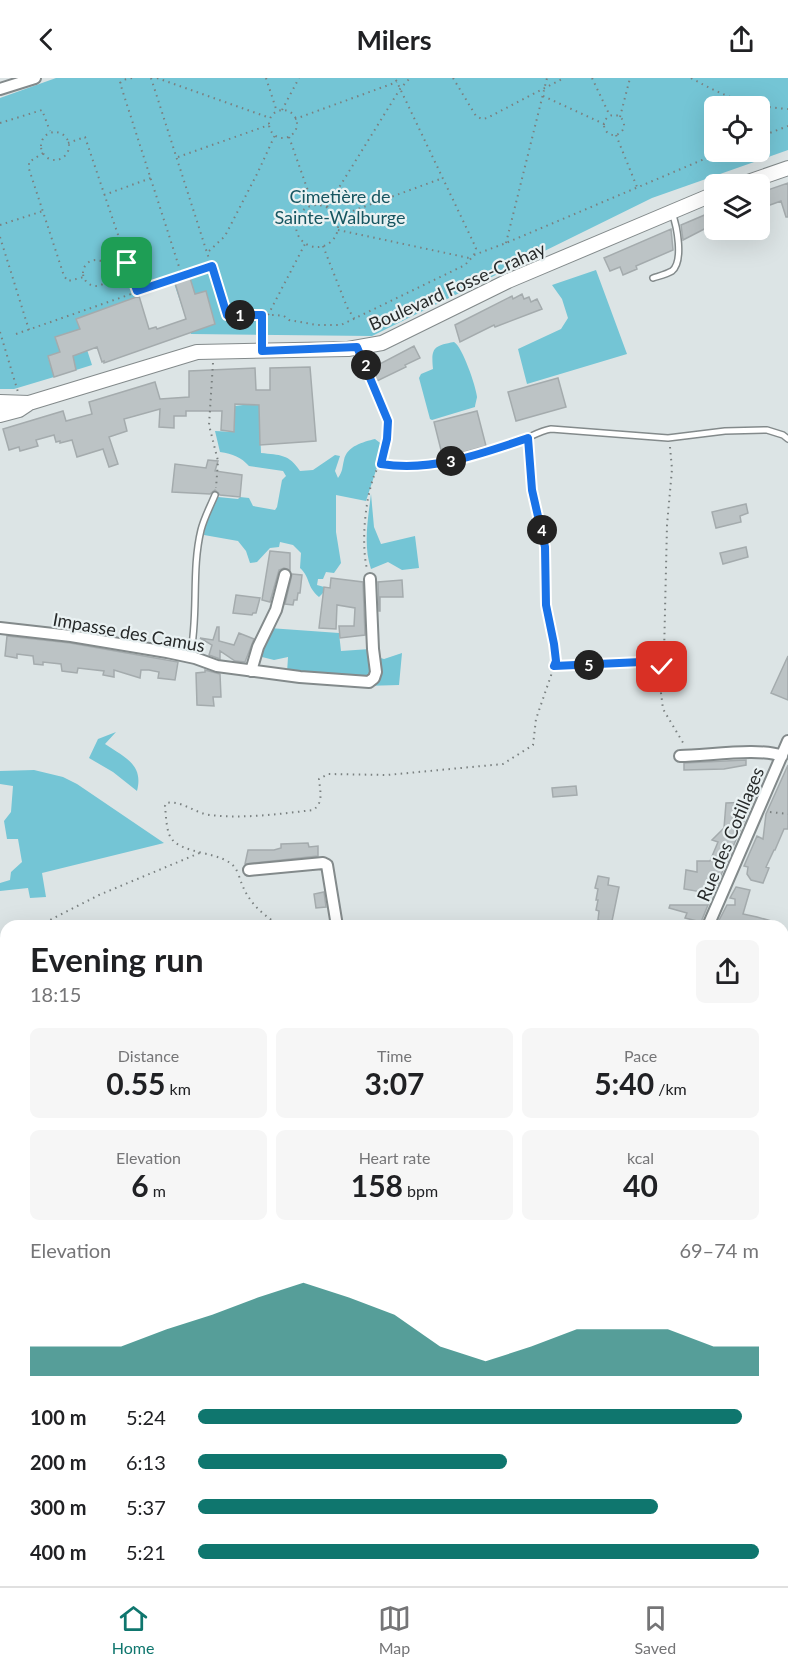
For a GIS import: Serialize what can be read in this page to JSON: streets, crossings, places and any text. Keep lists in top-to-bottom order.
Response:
{
  "streets": {
    "street": ["Boulevard Fosse-Crahay", "Impasse des Camus", "Rue des Cotillages"]
  },
  "parks": ["Cimetière de Sainte-Walburge"],
  "page": {
    "header": "Milers",
    "pins": [
      "1",
      "2",
      "3",
      "4",
      "5"
    ],
    "heading": ["Evening run", "18:15"],
    "stats": [
      ["Distance", "0.55 km"],
      ["Time", "3:07"],
      ["Pace", "5:40 /km"],
      ["Elevation", "6 m"],
      ["Heart rate", "158 bpm"],
      ["kcal", "40"]
    ],
    "chart": ["Elevation", "69–74 m"],
    "list": [
      {
        "name": "100 m",
        "note": "5:24"
      },
      {
        "name": "200 m",
        "note": "6:13"
      },
      {
        "name": "300 m",
        "note": "5:37"
      },
      {
        "name": "400 m",
        "note": "5:21"
      }
    ],
    "tabs": ["Home", "Map", "Saved"]
  }
}
